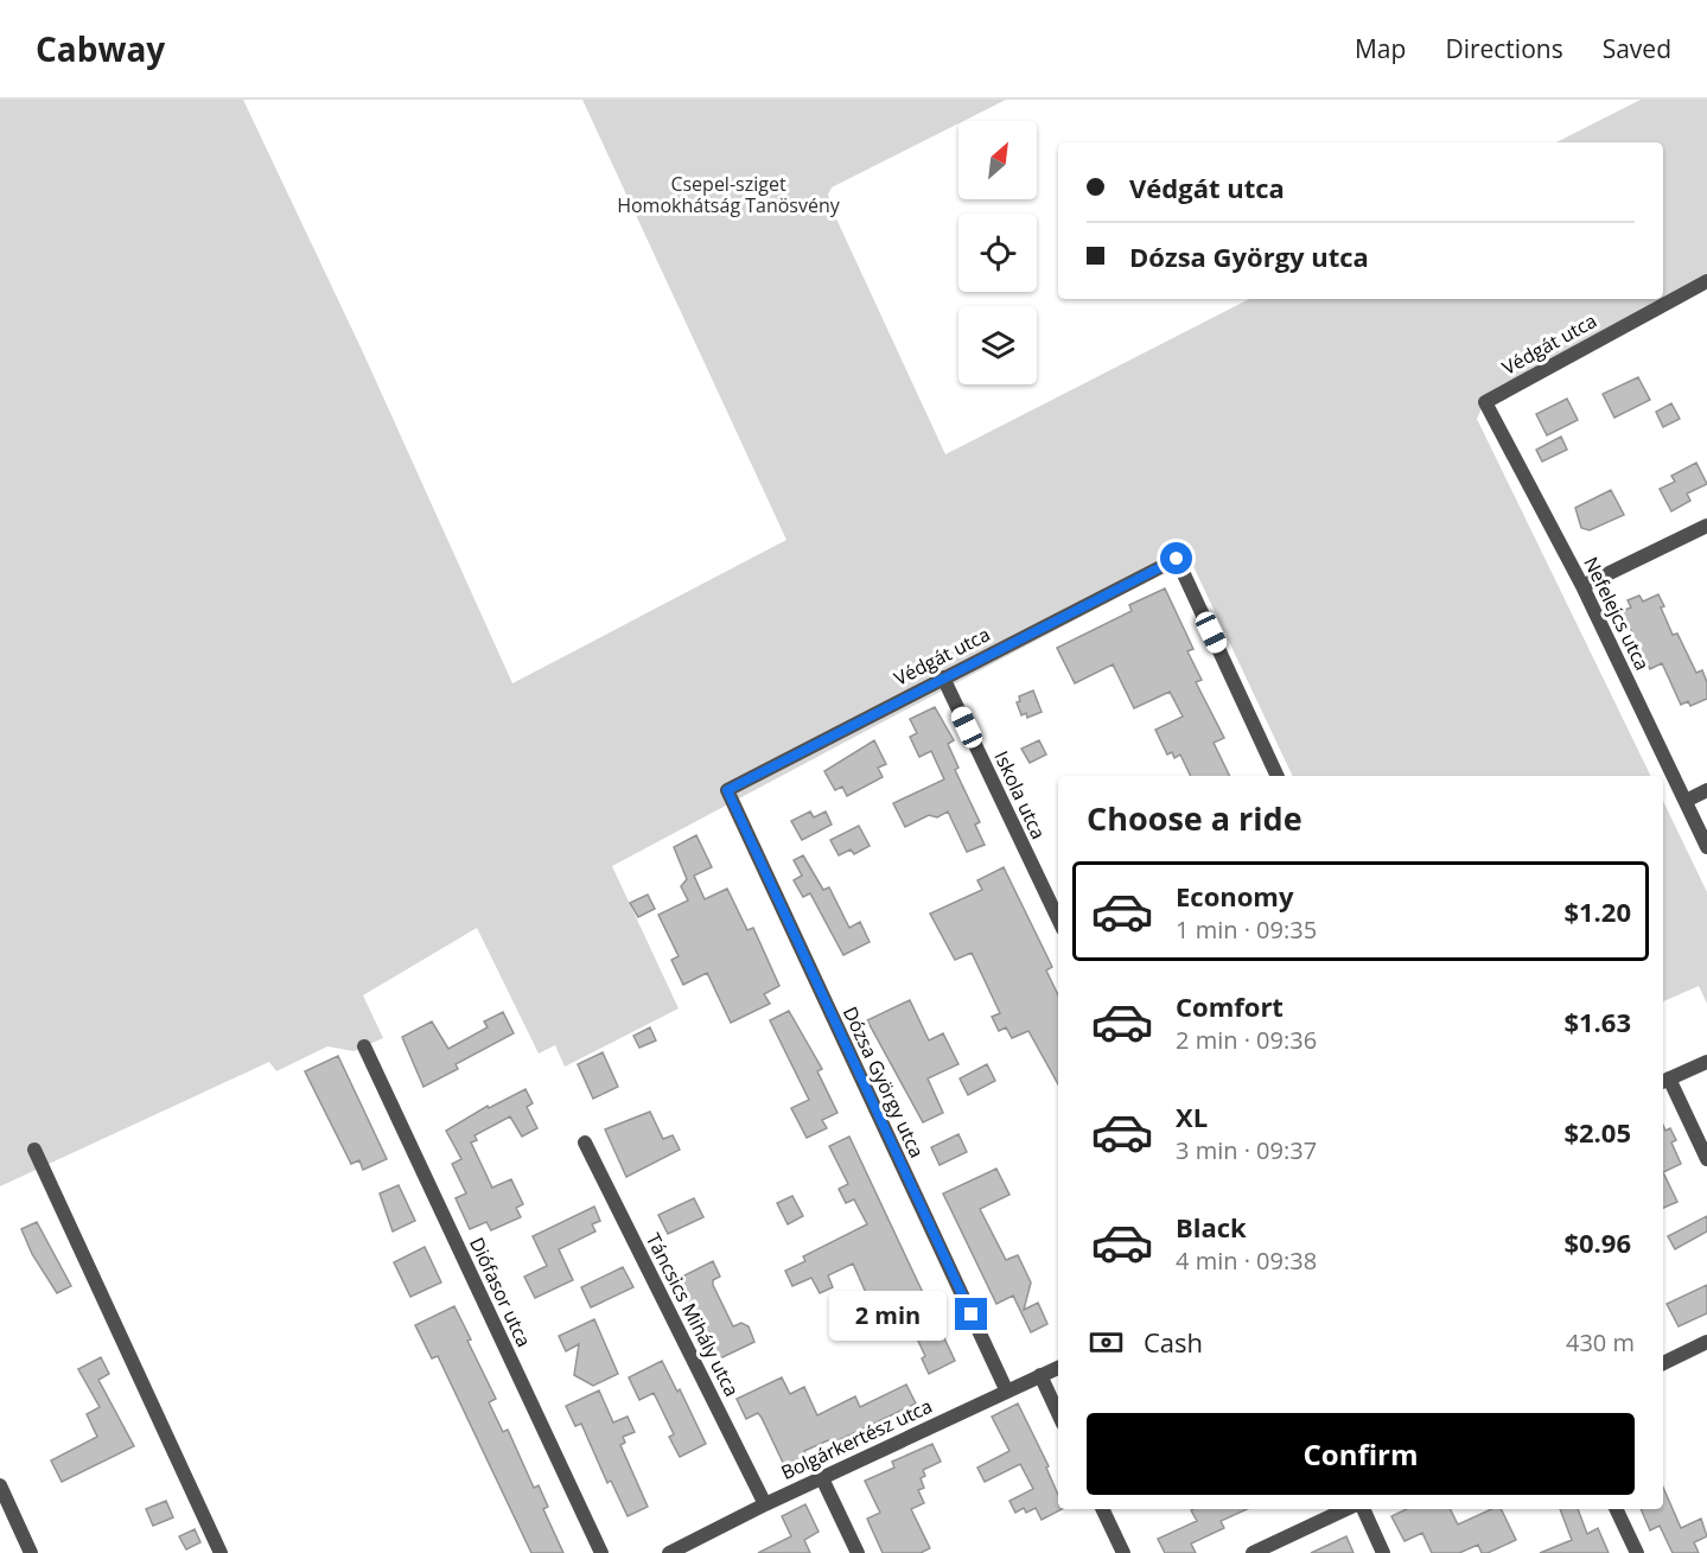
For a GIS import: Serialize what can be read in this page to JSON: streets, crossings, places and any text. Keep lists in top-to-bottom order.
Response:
{
  "streets": {
    "street": [
      "Védgát utca",
      "Nefelejcs utca",
      "Iskola utca",
      "Dózsa György utca",
      "Diófasor utca",
      "Táncsics Mihály utca",
      "Bolgárkertész utca"
    ]
  },
  "crossings": [
    ["Védgát utca", "Nefelejcs utca"],
    ["Védgát utca", "Iskola utca"],
    ["Védgát utca", "Dózsa György utca"],
    ["Dózsa György utca", "Bolgárkertész utca"],
    ["Táncsics Mihály utca", "Bolgárkertész utca"]
  ],
  "parks": ["Csepel-sziget Homokhátság Tanösvény"],
  "north": "top right",
  "page": {
    "header": "Cabway",
    "nav": ["Map", "Directions", "Saved"],
    "banner": ["Védgát utca", "Dózsa György utca"],
    "heading": "Choose a ride",
    "list": [
      {
        "name": "Economy",
        "note": "1 min · 09:35",
        "value": "$1.20"
      },
      {
        "name": "Comfort",
        "note": "2 min · 09:36",
        "value": "$1.63"
      },
      {
        "name": "XL",
        "note": "3 min · 09:37",
        "value": "$2.05"
      },
      {
        "name": "Black",
        "note": "4 min · 09:38",
        "value": "$0.96"
      }
    ],
    "bubble": "2 min",
    "pay": ["Cash", "430 m"],
    "buttons": "Confirm"
  }
}
